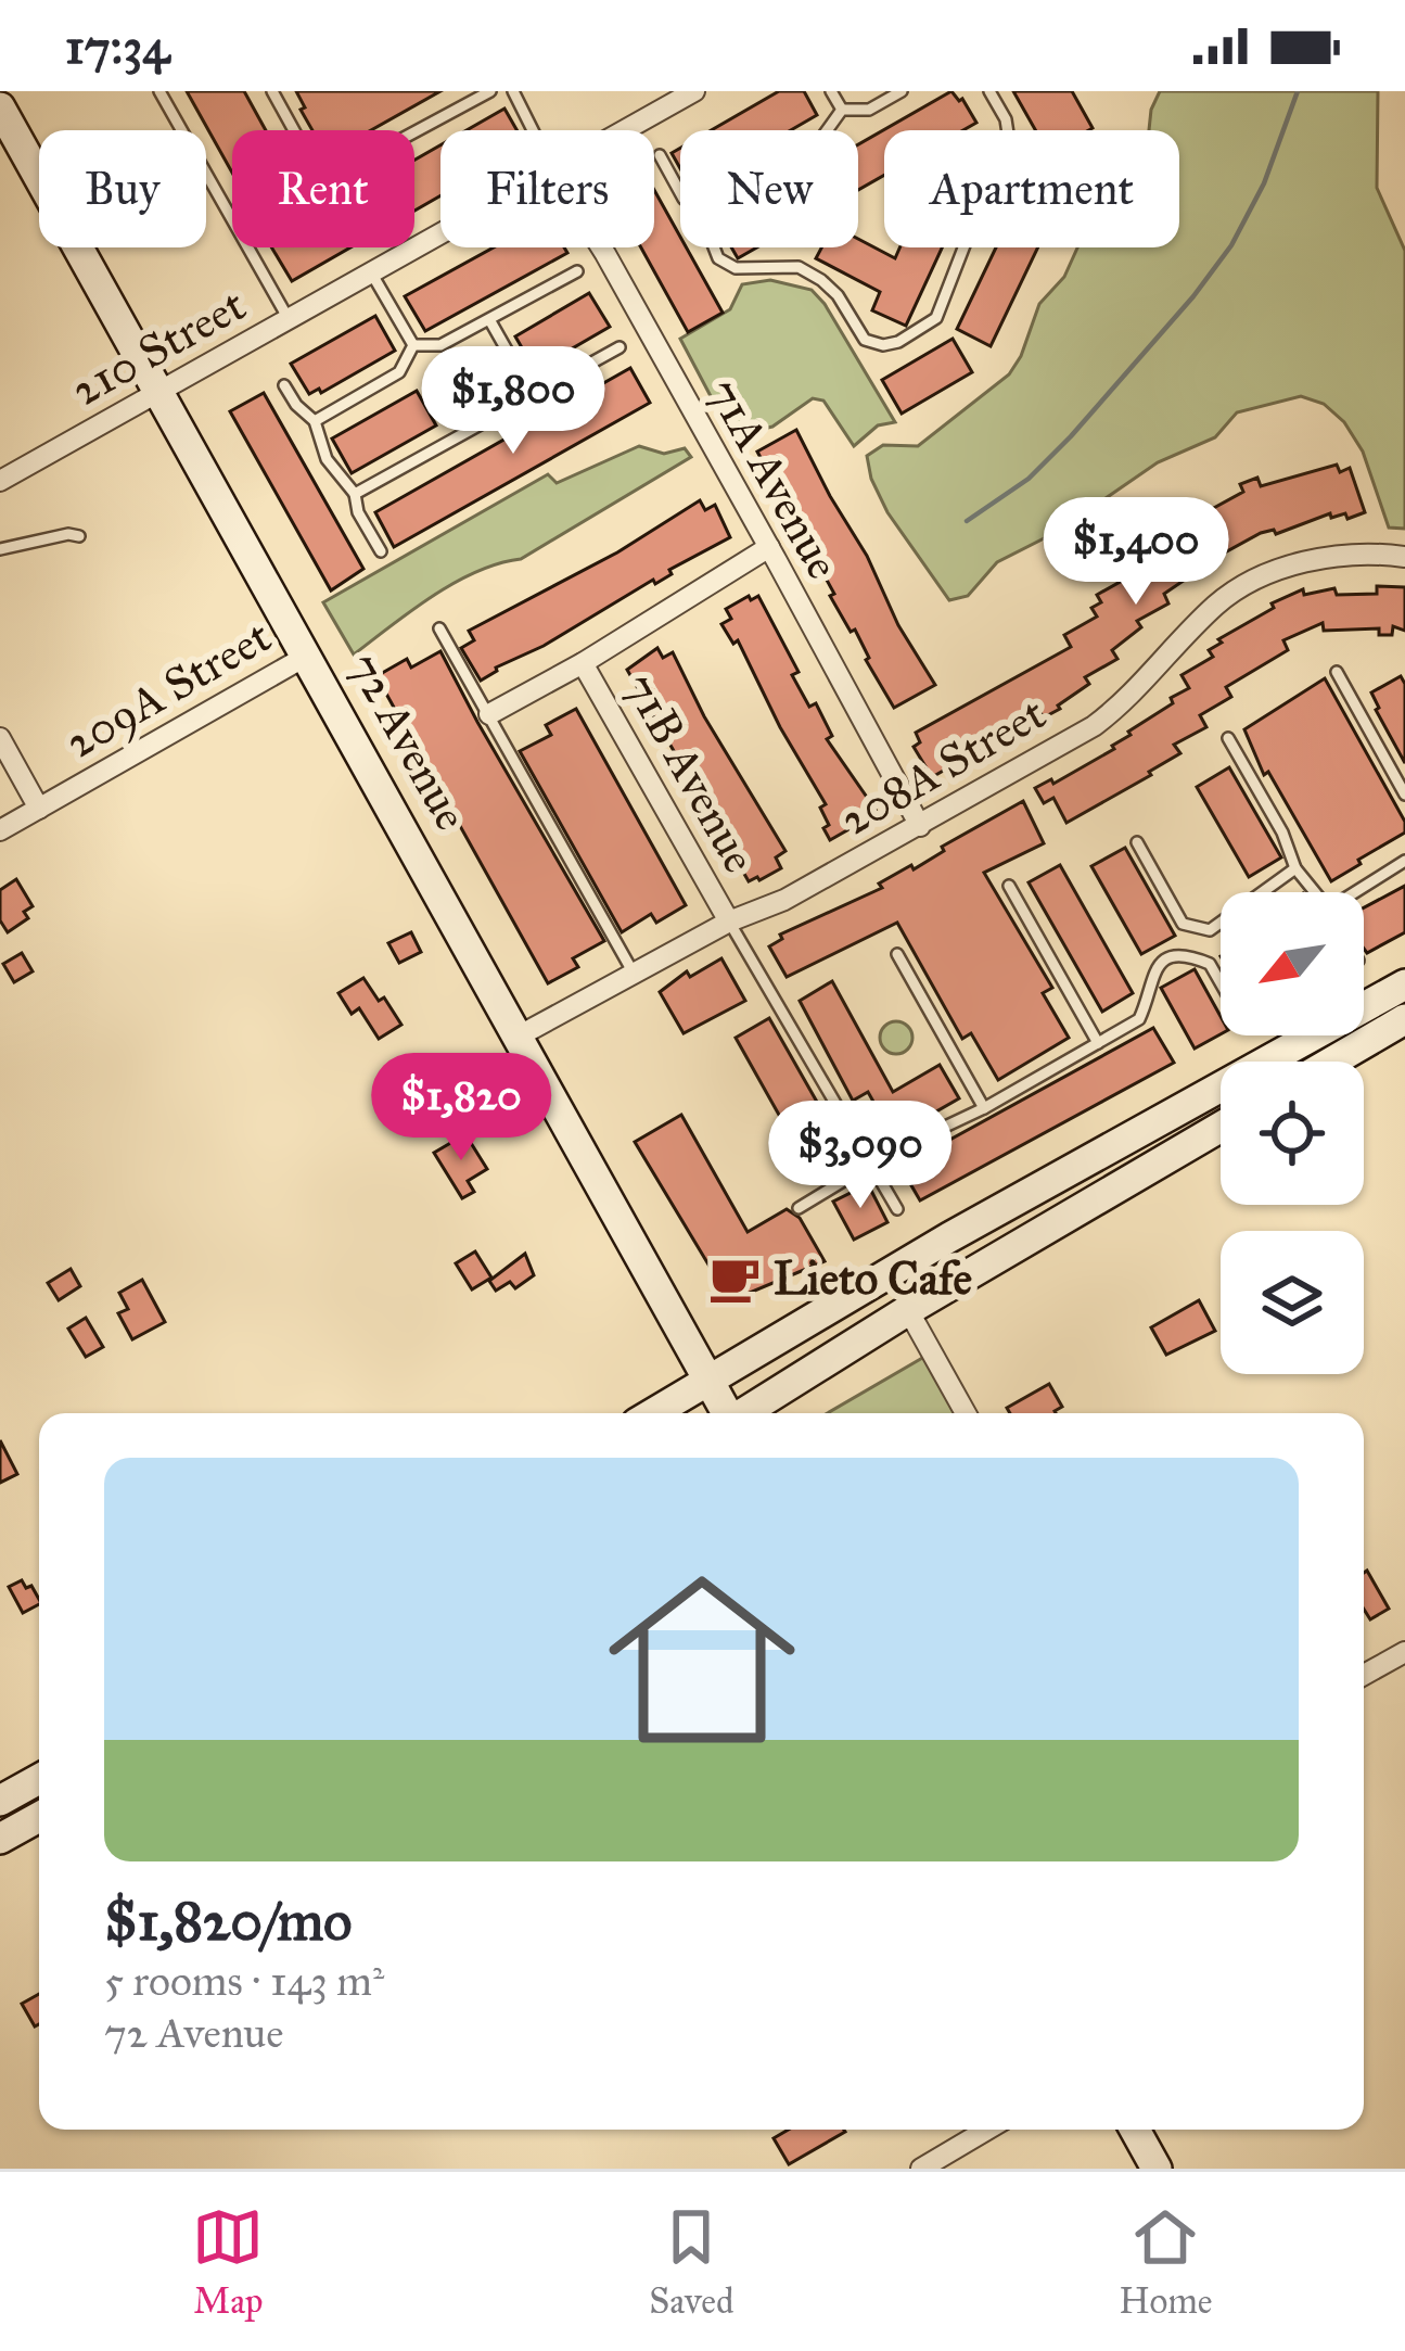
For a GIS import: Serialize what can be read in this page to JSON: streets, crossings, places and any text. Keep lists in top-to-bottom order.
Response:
{
  "streets": {
    "main road": ["72 Avenue"],
    "street": [
      "210 Street",
      "71A Avenue",
      "209A Street",
      "208A Street",
      "71B Avenue"
    ]
  },
  "crossings": [
    ["210 Street", "72 Avenue"],
    ["71A Avenue", "208A Street"],
    ["209A Street", "72 Avenue"],
    ["72 Avenue", "208A Street"],
    ["208A Street", "71B Avenue"]
  ],
  "places": {
    "cafe": ["Lieto Cafe"]
  },
  "north": "bottom left",
  "page": {
    "status": "17:34",
    "chip": [
      "Buy",
      "Rent",
      "Filters",
      "New",
      "Apartment"
    ],
    "price": [
      "$1,800",
      "$1,400",
      "$1,820",
      "$3,090"
    ],
    "list": [
      {
        "name": "$1,820/mo",
        "note": "5 rooms · 143 m² · 72 Avenue"
      }
    ],
    "tabs": ["Map", "Saved", "Home"]
  }
}
